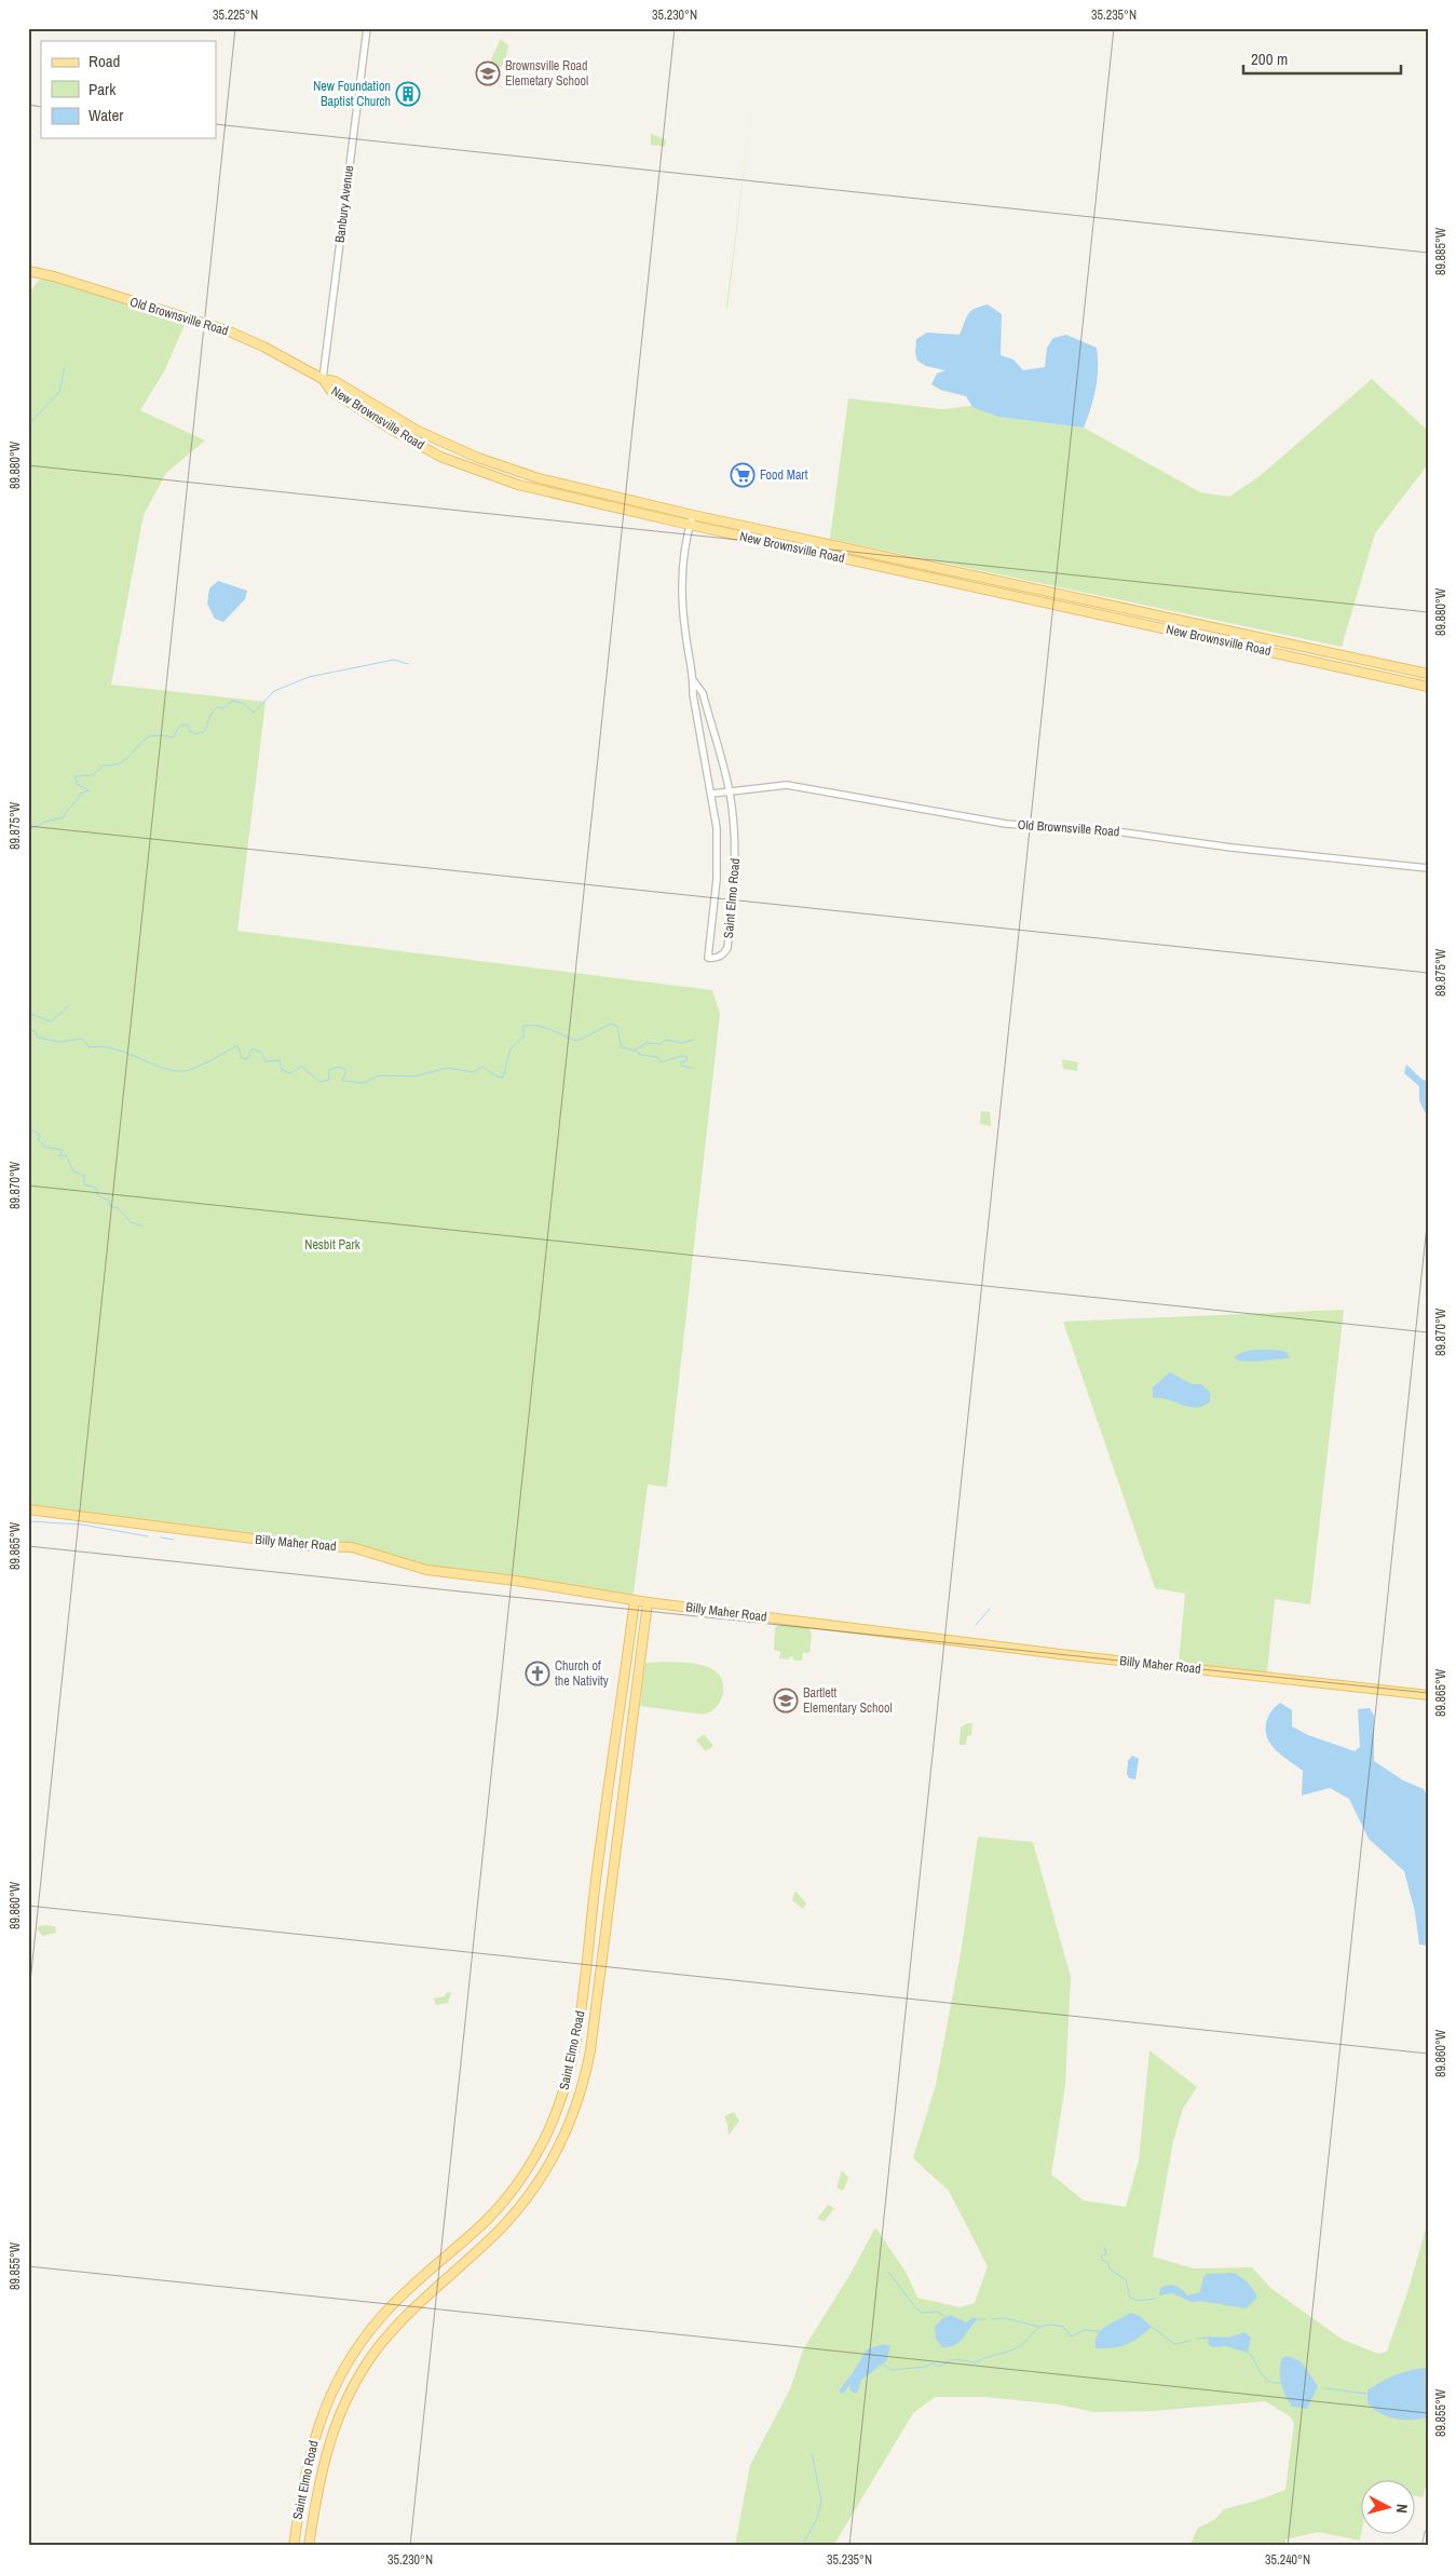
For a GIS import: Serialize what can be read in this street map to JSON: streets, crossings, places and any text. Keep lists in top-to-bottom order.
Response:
{
  "streets": {
    "main road": [
      "Old Brownsville Road",
      "New Brownsville Road",
      "Saint Elmo Road",
      "Billy Maher Road"
    ],
    "street": ["Banbury Avenue"]
  },
  "crossings": [
    ["Banbury Avenue", "Old Brownsville Road"],
    ["Banbury Avenue", "New Brownsville Road"],
    ["Old Brownsville Road", "New Brownsville Road"],
    ["Old Brownsville Road", "Saint Elmo Road"],
    ["New Brownsville Road", "Saint Elmo Road"],
    ["Saint Elmo Road", "Billy Maher Road"]
  ],
  "parks": ["Nesbit Park"],
  "places": {
    "school or university": ["Brownsville Road Elemetary School", "Bartlett Elementary School"],
    "building": ["New Foundation Baptist Church"],
    "supermarket": ["Food Mart"],
    "church": ["Church of the Nativity"]
  },
  "legend": ["Road", "Park", "Water"],
  "scale_bar": "200 m",
  "north": "right",
  "coordinates": [
    "35.225°N",
    "35.230°N",
    "35.235°N",
    "89.885°W",
    "89.880°W",
    "89.875°W",
    "89.870°W",
    "89.865°W",
    "89.860°W",
    "89.855°W",
    "35.240°N"
  ]
}
